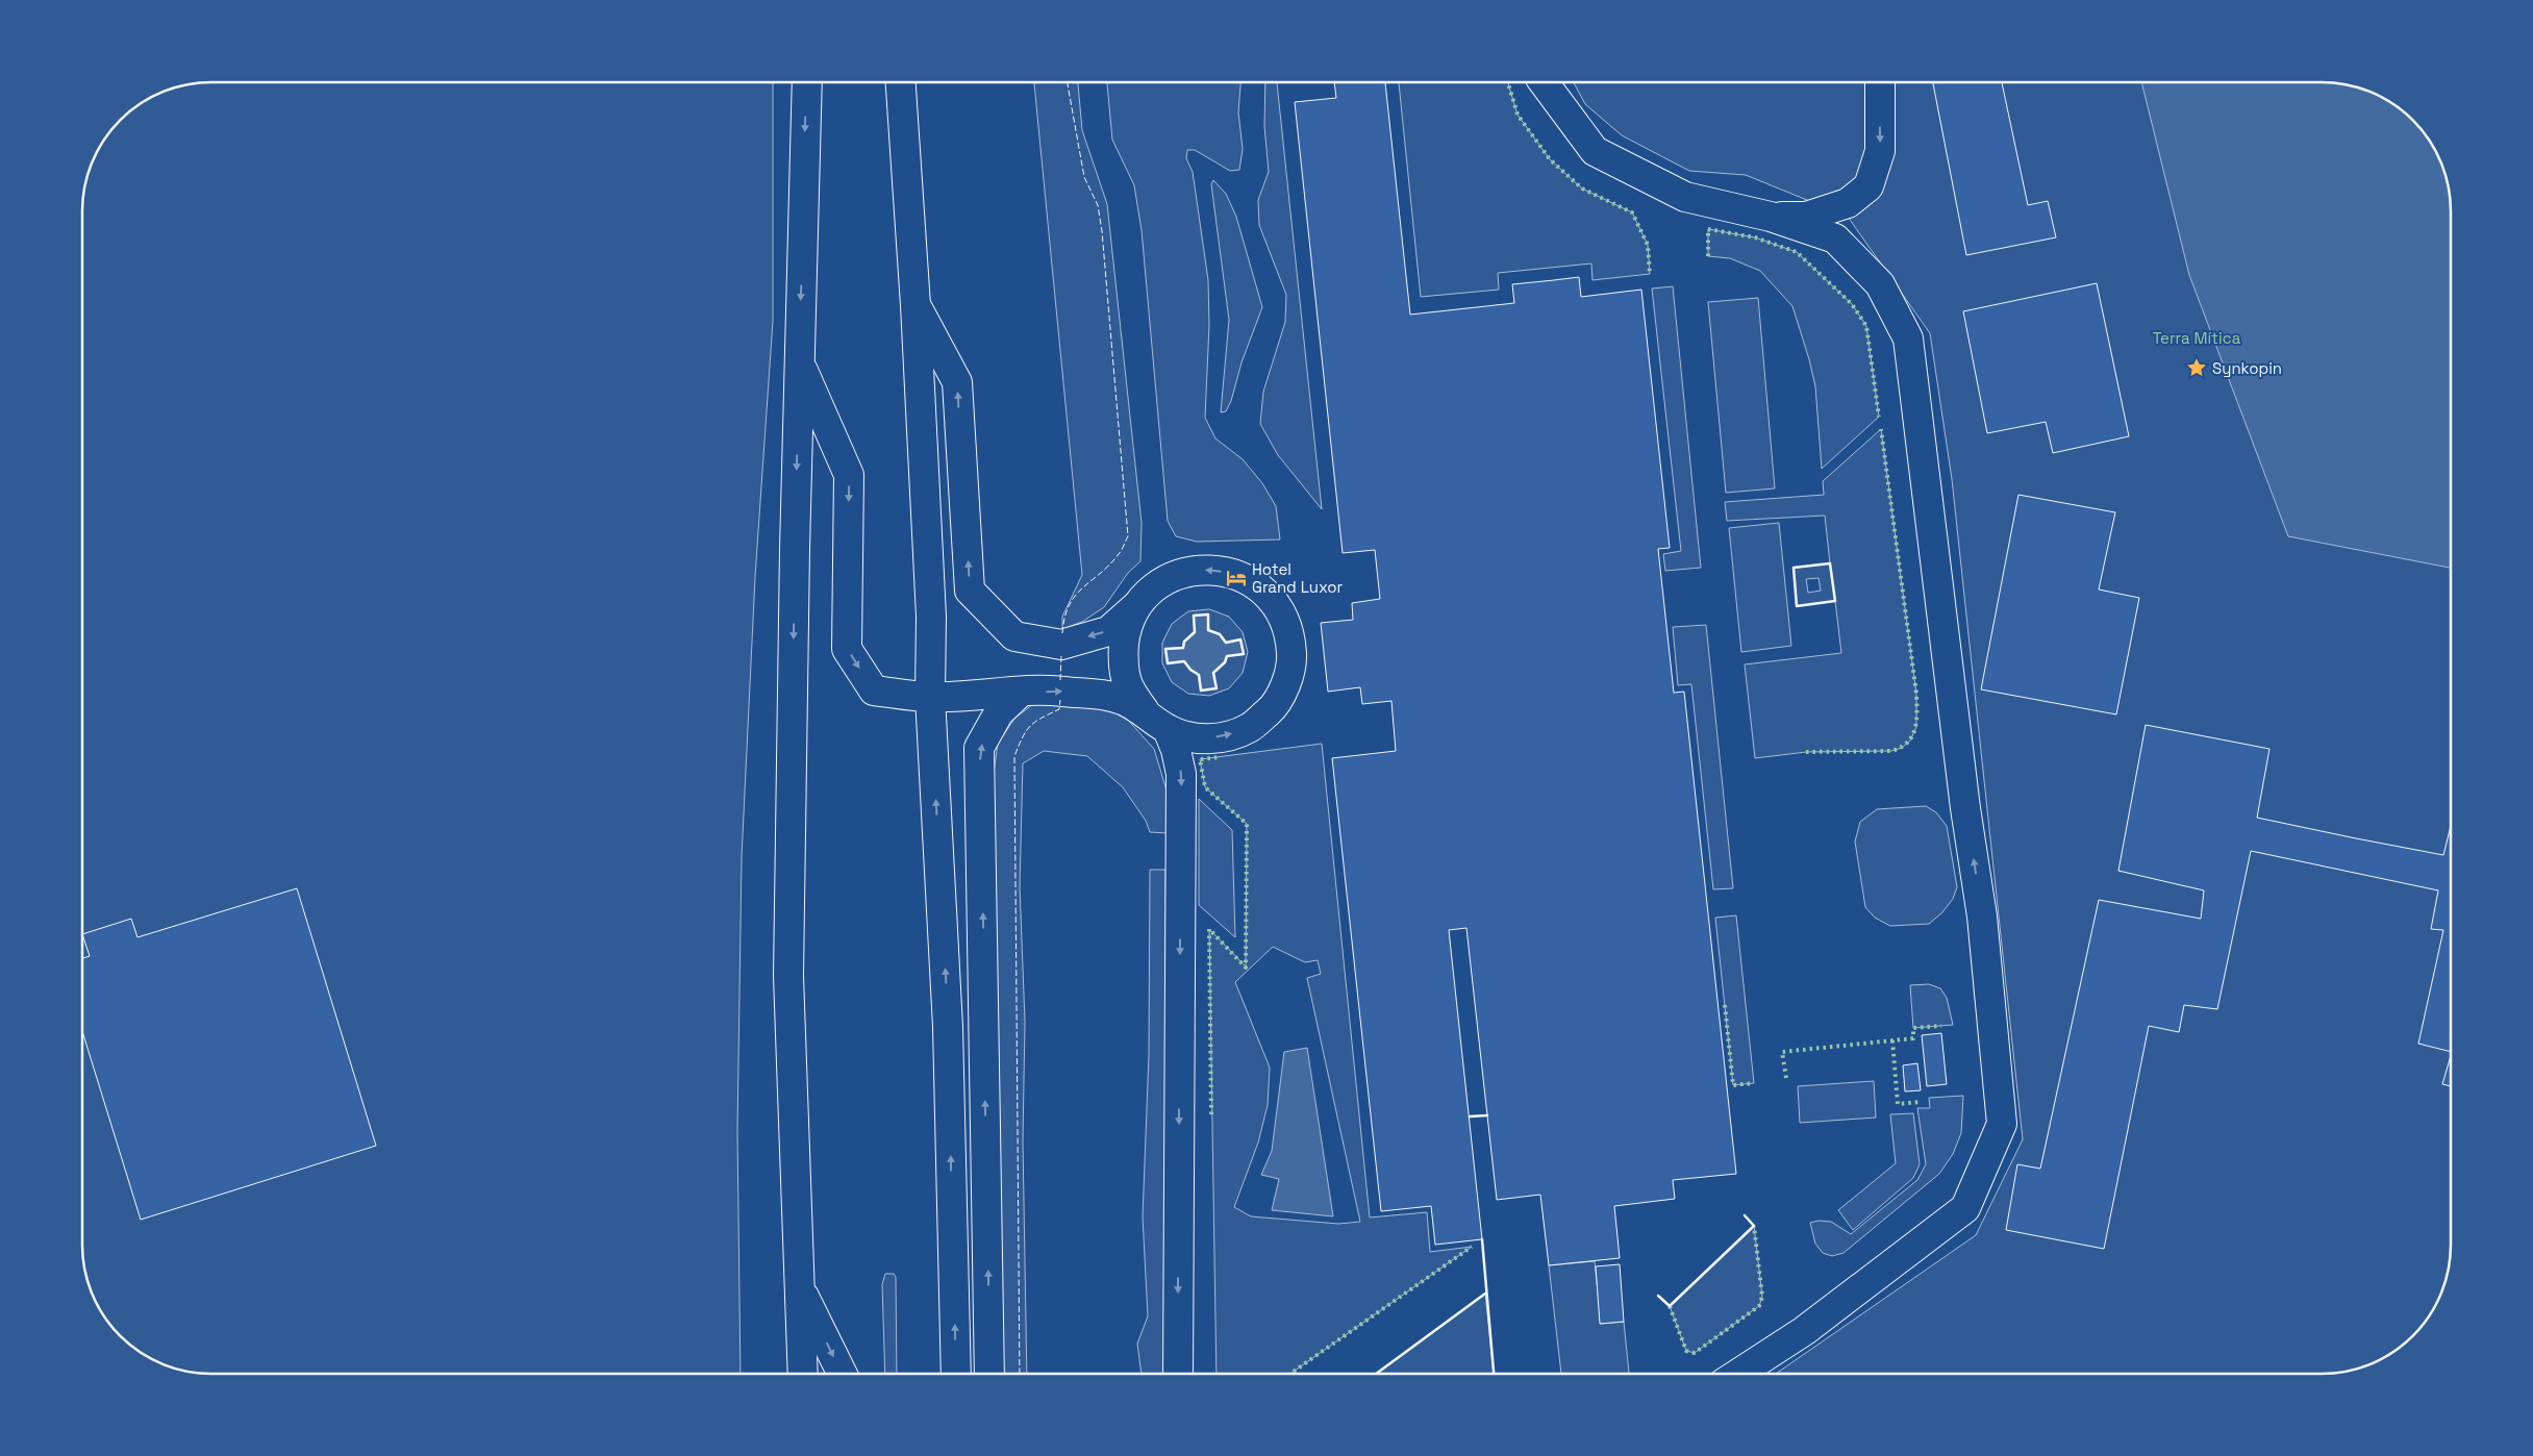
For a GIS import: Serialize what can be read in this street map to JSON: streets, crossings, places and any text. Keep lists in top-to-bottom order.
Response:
{
  "parks": ["Terra Mítica"],
  "places": {
    "place": ["Synkopin"],
    "hotel": ["Hotel Grand Luxor"]
  }
}
